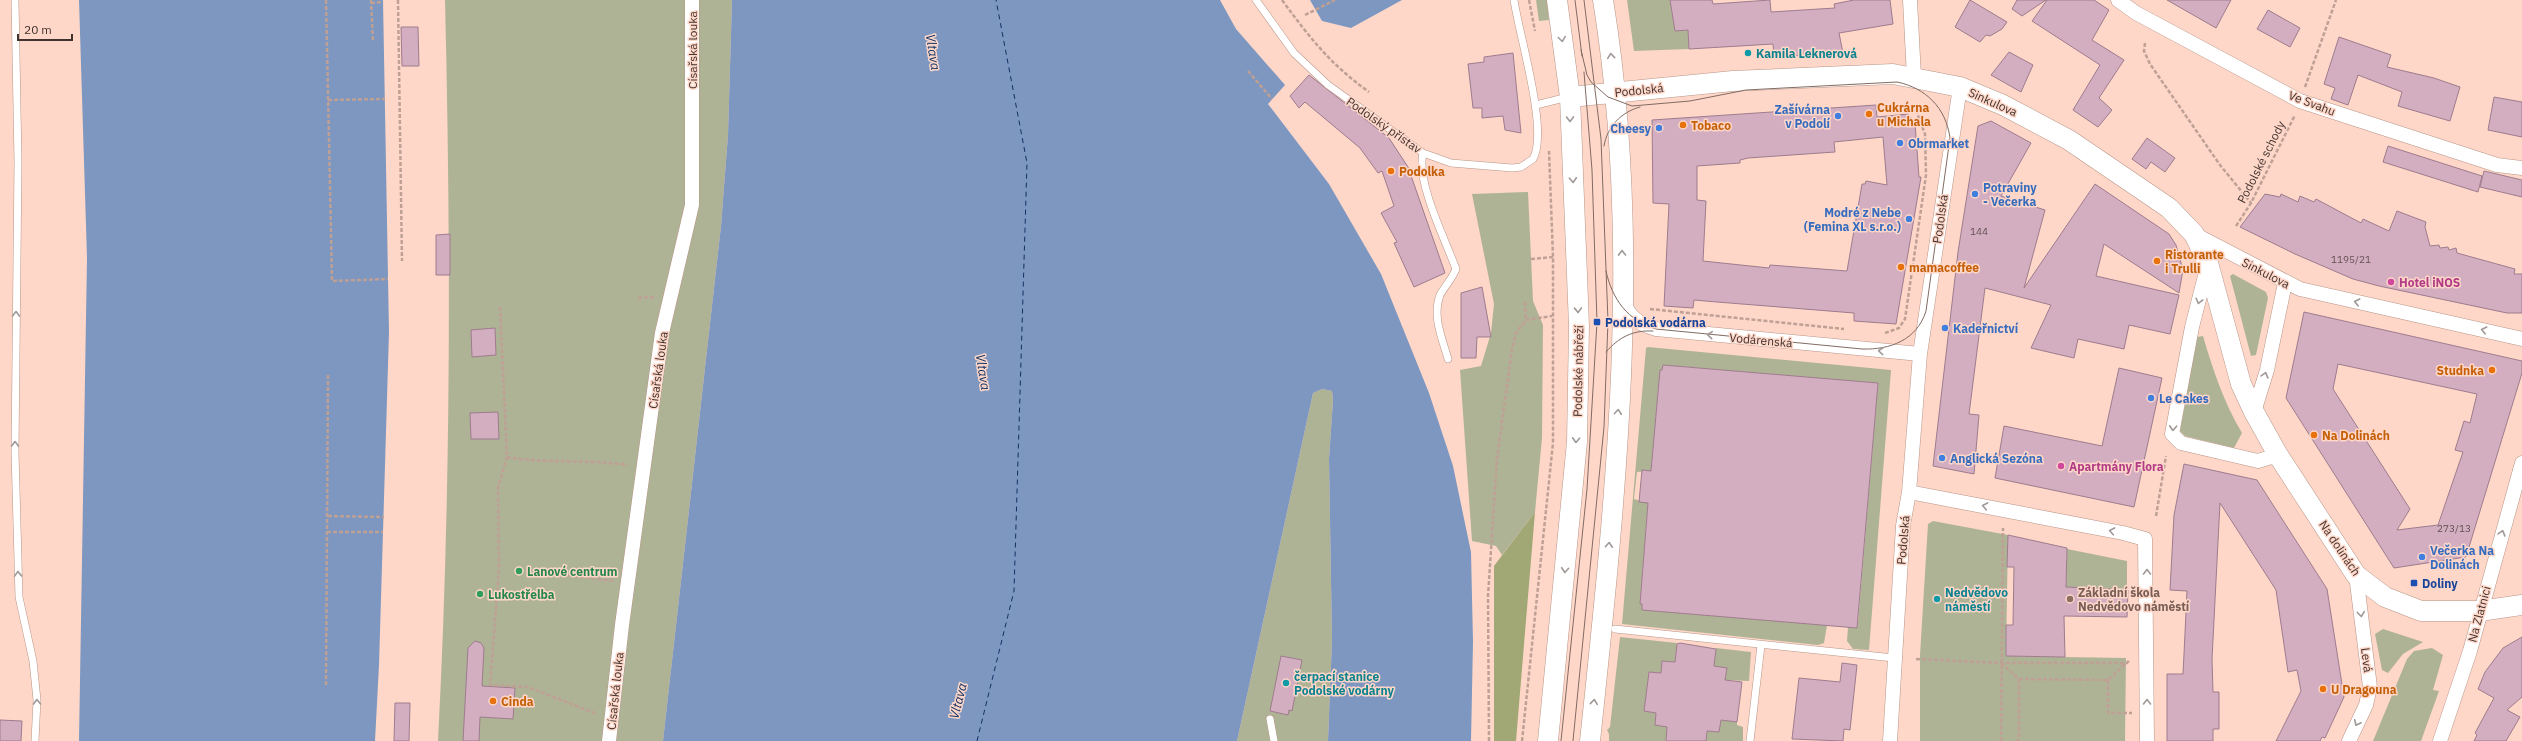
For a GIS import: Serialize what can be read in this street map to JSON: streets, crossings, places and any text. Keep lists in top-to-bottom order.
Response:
{
  "streets": {
    "main road": [
      "Podolská",
      "Sinkulova",
      "Podolské nábřeží",
      "Na dolinách"
    ],
    "street": [
      "Císařská louka",
      "Ve Svahu",
      "Vodárenská",
      "Na Zlatnici",
      "Levá"
    ],
    "lane": ["Podolský přístav"],
    "path": ["Podolské schody"]
  },
  "crossings": [
    ["Podolská", "Sinkulova"],
    ["Podolská", "Vodárenská"],
    ["Podolská", "Podolské nábřeží"],
    ["Sinkulova", "Na dolinách"],
    ["Na dolinách", "Na Zlatnici"],
    ["Na dolinách", "Levá"]
  ],
  "one_way": [
    "Sinkulova",
    "Vodárenská",
    "Na Zlatnici",
    "Levá"
  ],
  "water": ["Vltava"],
  "places": {
    "other": [
      "Kamila Leknerová",
      "Cukrárna u Michala",
      "Zašívárna v Podolí",
      "Tobaco",
      "Cheesy",
      "Obrmarket",
      "Podolka",
      "Potraviny - Večerka",
      "Modré z Nebe (Femina XL s.r.o.)",
      "Ristorante i Trulli",
      "mamacoffee",
      "Hotel iNOS",
      "Kadeřnictví",
      "Studnka",
      "Le Cakes",
      "Na Dolinách",
      "Anglická Sezóna",
      "Apartmány Flora",
      "Večerka Na Dolinách",
      "Lanové centrum",
      "Lukostřelba",
      "Nedvědovo náměstí",
      "Základní škola Nedvědovo náměstí",
      "čerpací stanice Podolské vodárny",
      "U Dragouna",
      "Cinda"
    ],
    "transit": ["Podolská vodárna", "Doliny"]
  },
  "house_numbers": ["144", "1195/21", "273/13"],
  "scale_bar": "20 m"
}
